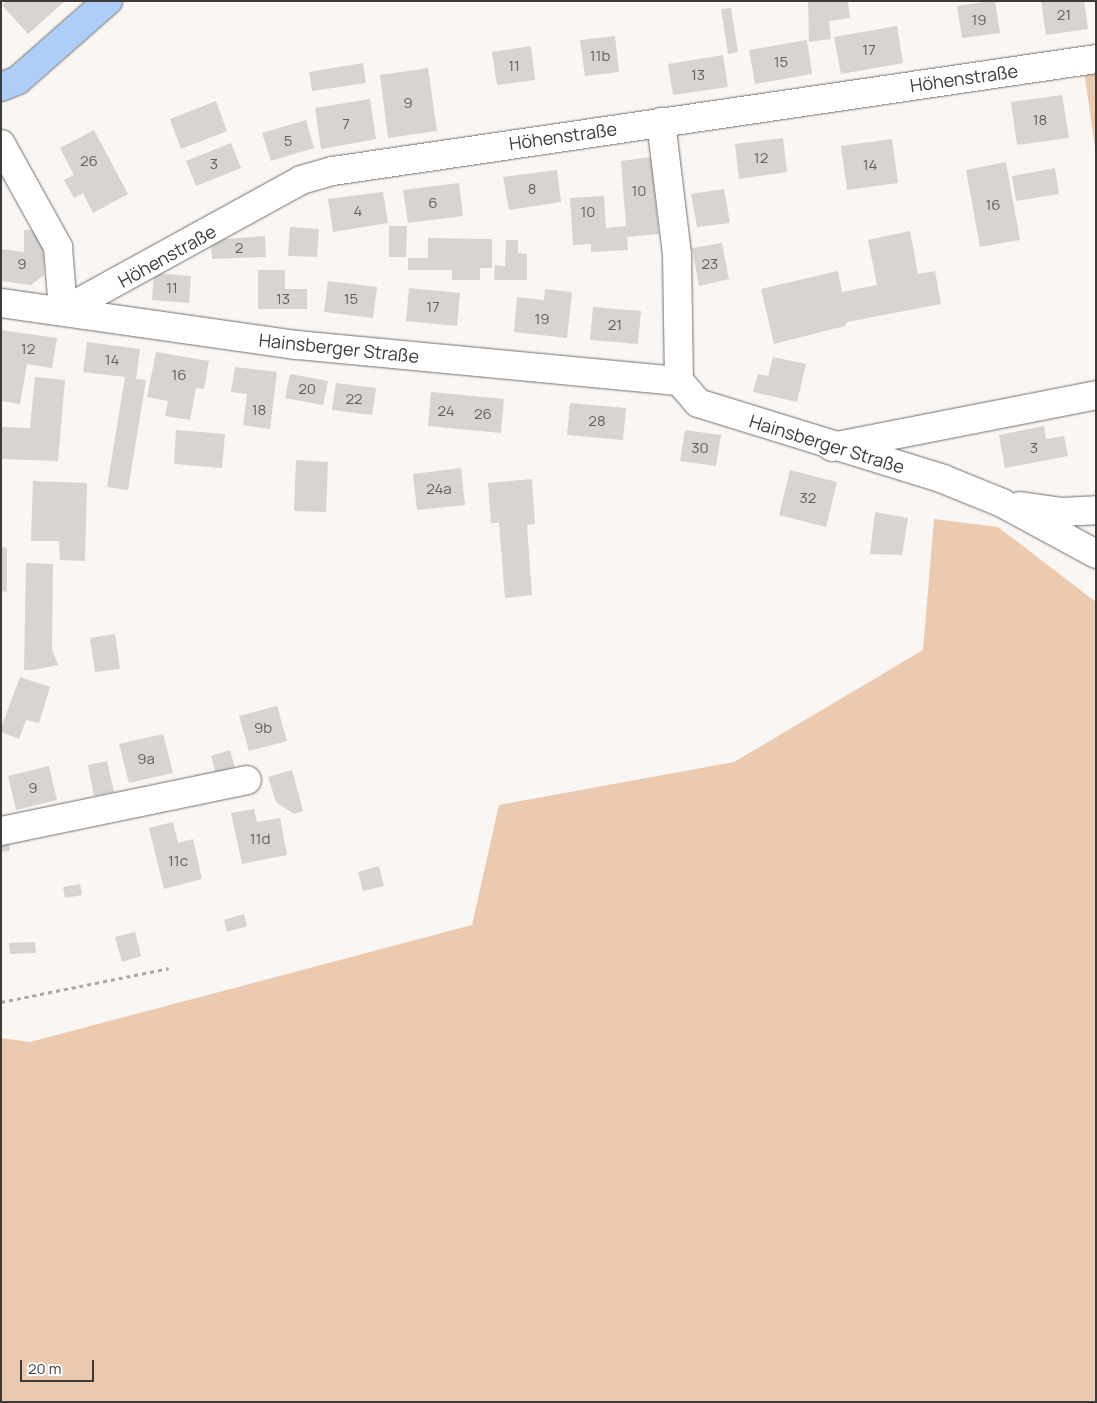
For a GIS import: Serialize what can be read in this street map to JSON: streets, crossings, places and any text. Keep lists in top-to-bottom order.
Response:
{
  "streets": {
    "street": ["Höhenstraße", "Hainsberger Straße"]
  },
  "crossings": [
    ["Höhenstraße", "Hainsberger Straße"]
  ],
  "house_numbers": [
    "21",
    "19",
    "17",
    "11b",
    "15",
    "11",
    "13",
    "9",
    "18",
    "7",
    "5",
    "12",
    "26",
    "3",
    "14",
    "8",
    "10",
    "6",
    "16",
    "4",
    "10",
    "2",
    "9",
    "23",
    "11",
    "13",
    "15",
    "17",
    "19",
    "21",
    "12",
    "14",
    "16",
    "20",
    "22",
    "18",
    "24",
    "26",
    "28",
    "30",
    "3",
    "24a",
    "32",
    "9b",
    "9a",
    "9",
    "11d",
    "11c"
  ],
  "scale_bar": "20 m"
}
